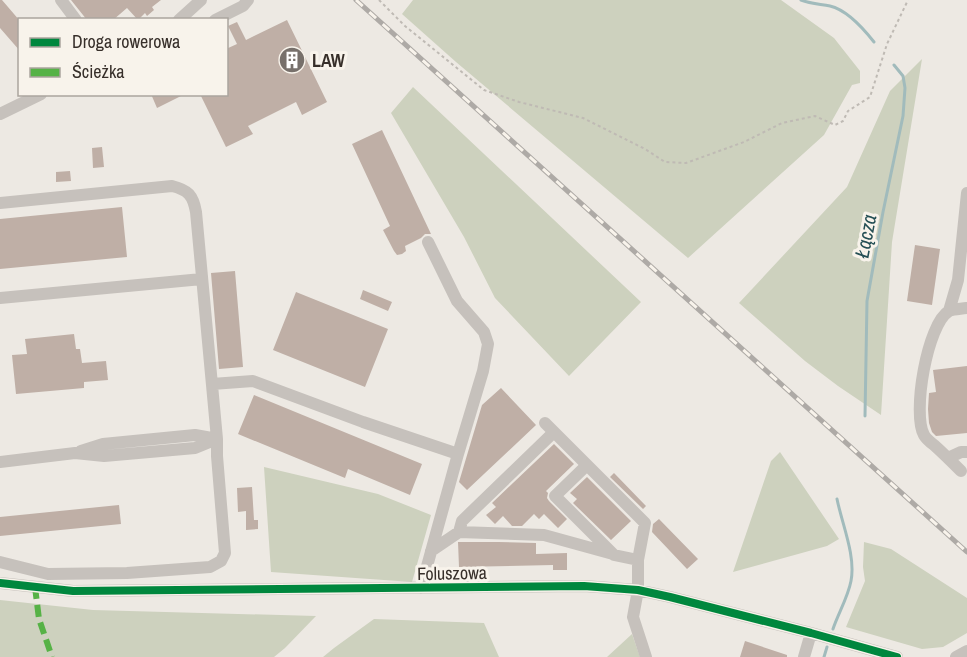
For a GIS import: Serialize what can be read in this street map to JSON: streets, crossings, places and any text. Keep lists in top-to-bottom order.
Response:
{
  "streets": {
    "street": ["Foluszowa"]
  },
  "water": ["Łącza"],
  "places": {
    "building": ["LAW"]
  },
  "legend": ["Droga rowerowa", "Ścieżka"]
}
